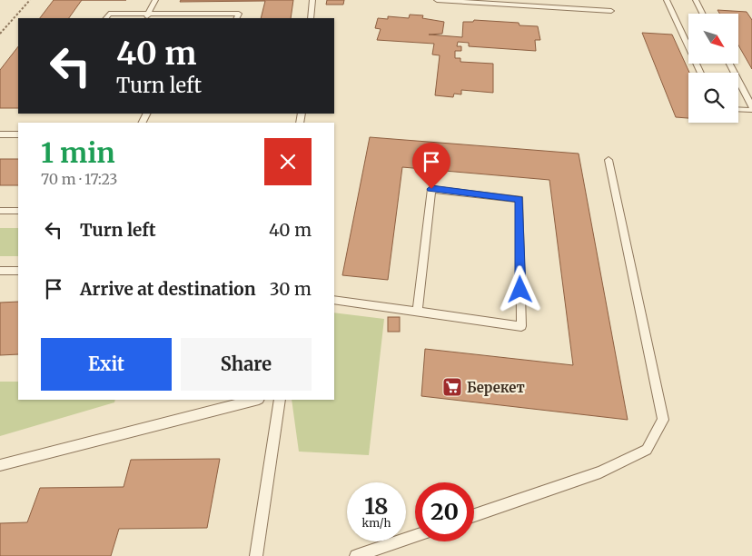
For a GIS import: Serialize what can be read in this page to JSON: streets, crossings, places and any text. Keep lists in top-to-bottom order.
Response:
{
  "places": {
    "supermarket": ["Берекет"]
  },
  "north": "bottom right",
  "page": {
    "turn": ["40 m", "Turn left"],
    "heading": ["1 min", "70 m · 17:23"],
    "list": [
      {
        "name": "Turn left",
        "value": "40 m"
      },
      {
        "name": "Arrive at destination",
        "value": "30 m"
      }
    ],
    "buttons": ["Exit", "Share"],
    "speed": "18 km/h",
    "limit": "20"
  }
}
